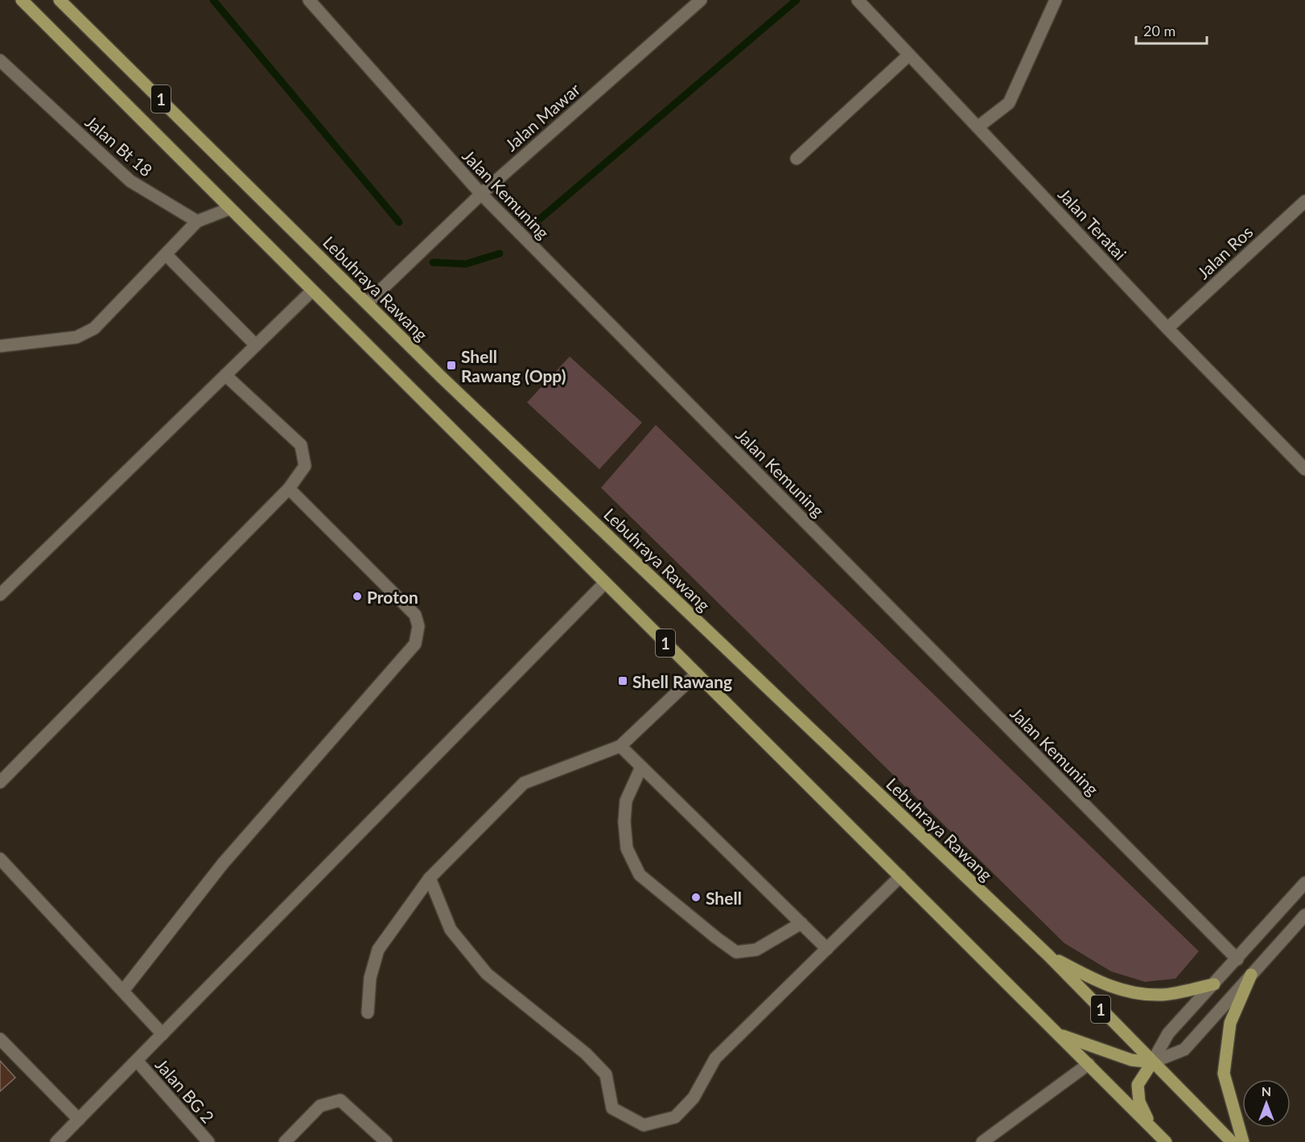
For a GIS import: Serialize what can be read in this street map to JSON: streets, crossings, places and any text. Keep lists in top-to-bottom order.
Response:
{
  "streets": {
    "main road": ["1", "Lebuhraya Rawang"],
    "street": [
      "Jalan Mawar",
      "Jalan Bt 18",
      "Jalan Kemuning",
      "Jalan Teratai",
      "Jalan Ros",
      "Jalan BG 2"
    ]
  },
  "crossings": [
    ["Jalan Mawar", "Jalan Kemuning"],
    ["Jalan Mawar", "Lebuhraya Rawang"],
    ["Jalan Teratai", "Jalan Ros"]
  ],
  "places": {
    "transit": ["Shell Rawang (Opp)", "Shell Rawang"],
    "other": ["Proton", "Shell"]
  },
  "scale_bar": "20 m",
  "north": "top"
}
